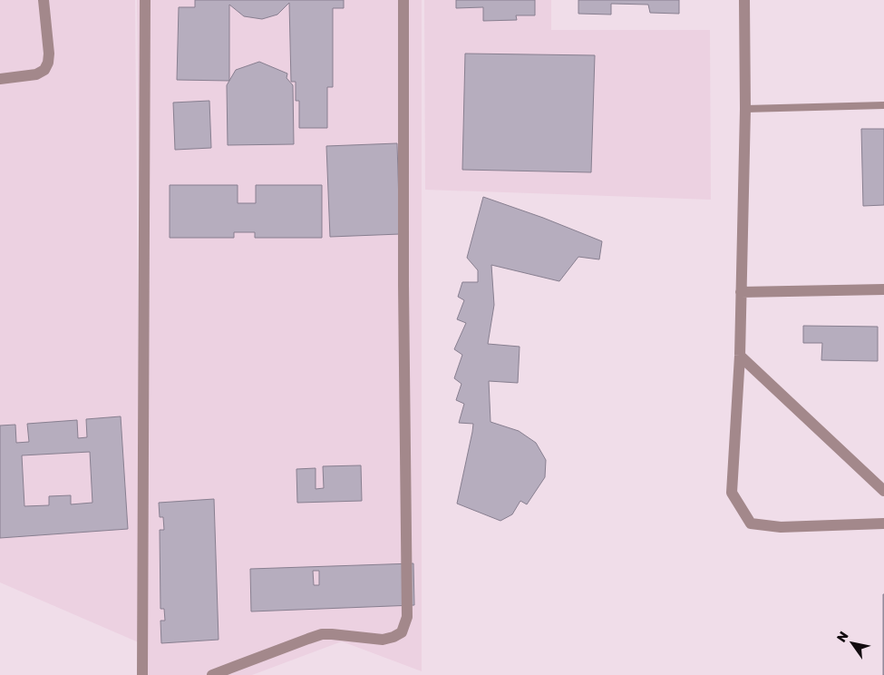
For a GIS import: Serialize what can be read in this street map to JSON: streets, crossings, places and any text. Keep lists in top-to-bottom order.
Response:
{
  "north": "top left"
}
